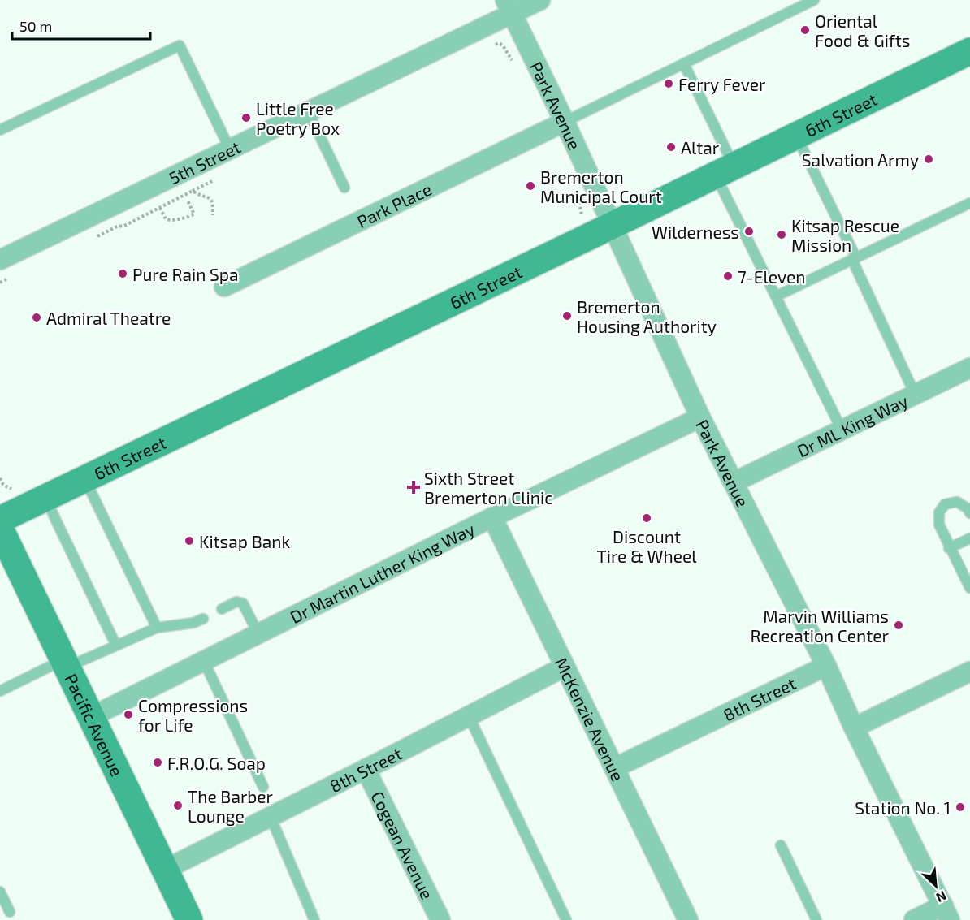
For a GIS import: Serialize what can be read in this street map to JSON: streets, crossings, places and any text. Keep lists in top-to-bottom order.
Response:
{
  "streets": {
    "main road": ["6th Street", "Pacific Avenue"],
    "street": [
      "Park Avenue",
      "5th Street",
      "Park Place",
      "Dr ML King Way",
      "Dr Martin Luther King Way",
      "8th Street",
      "McKenzie Avenue",
      "Cogean Avenue"
    ]
  },
  "crossings": [
    ["Park Avenue", "6th Street"],
    ["Park Avenue", "5th Street"],
    ["Park Avenue", "Park Place"],
    ["Park Avenue", "Dr ML King Way"],
    ["Park Avenue", "Dr Martin Luther King Way"],
    ["Park Avenue", "8th Street"],
    ["Dr Martin Luther King Way", "McKenzie Avenue"],
    ["Dr Martin Luther King Way", "Pacific Avenue"],
    ["8th Street", "McKenzie Avenue"],
    ["8th Street", "Pacific Avenue"],
    ["8th Street", "Cogean Avenue"]
  ],
  "places": {
    "other": [
      "Oriental Food & Gifts",
      "Ferry Fever",
      "Little Free Poetry Box",
      "Altar",
      "Salvation Army",
      "Bremerton Municipal Court",
      "Wilderness",
      "Kitsap Rescue Mission",
      "Pure Rain Spa",
      "7-Eleven",
      "Bremerton Housing Authority",
      "Admiral Theatre",
      "Discount Tire & Wheel",
      "Kitsap Bank",
      "Marvin Williams Recreation Center",
      "Compressions for Life",
      "F.R.O.G. Soap",
      "The Barber Lounge",
      "Station No. 1"
    ],
    "health": ["Sixth Street Bremerton Clinic"]
  },
  "scale_bar": "50 m",
  "north": "bottom right"
}
